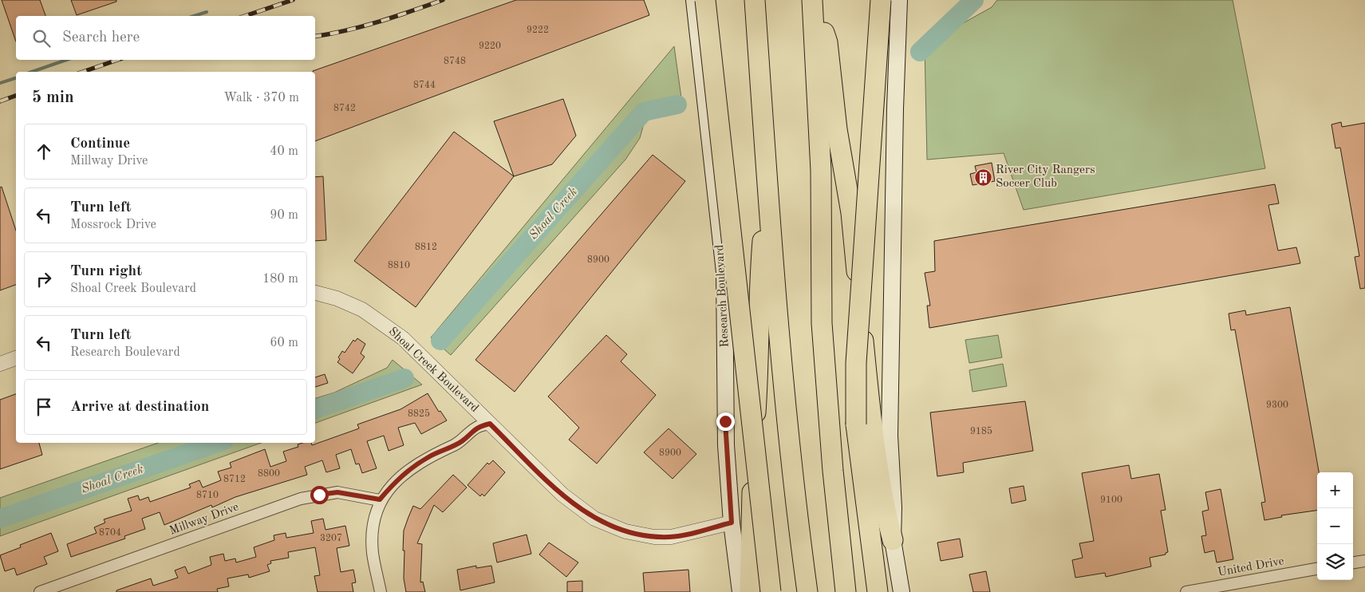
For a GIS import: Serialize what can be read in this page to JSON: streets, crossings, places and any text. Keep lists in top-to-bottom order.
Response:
{
  "streets": {
    "main road": ["Research Boulevard"],
    "street": ["Shoal Creek Boulevard", "Millway Drive", "United Drive"]
  },
  "crossings": [
    ["Research Boulevard", "Shoal Creek Boulevard"]
  ],
  "water": ["Shoal Creek"],
  "places": {
    "building": ["River City Rangers Soccer Club"]
  },
  "house_numbers": [
    "9222",
    "9220",
    "8748",
    "8744",
    "8742",
    "8812",
    "8900",
    "8810",
    "9300",
    "8825",
    "9185",
    "8900",
    "8800",
    "8712",
    "8710",
    "9100",
    "8704",
    "3207"
  ],
  "page": {
    "search": "Search here",
    "heading": ["5 min", "Walk · 370 m"],
    "list": [
      ["Continue", "Millway Drive", "40 m"],
      ["Turn left", "Mossrock Drive", "90 m"],
      ["Turn right", "Shoal Creek Boulevard", "180 m"],
      ["Turn left", "Research Boulevard", "60 m"],
      "Arrive at destination"
    ],
    "map_buttons": ["+", "−"]
  }
}
